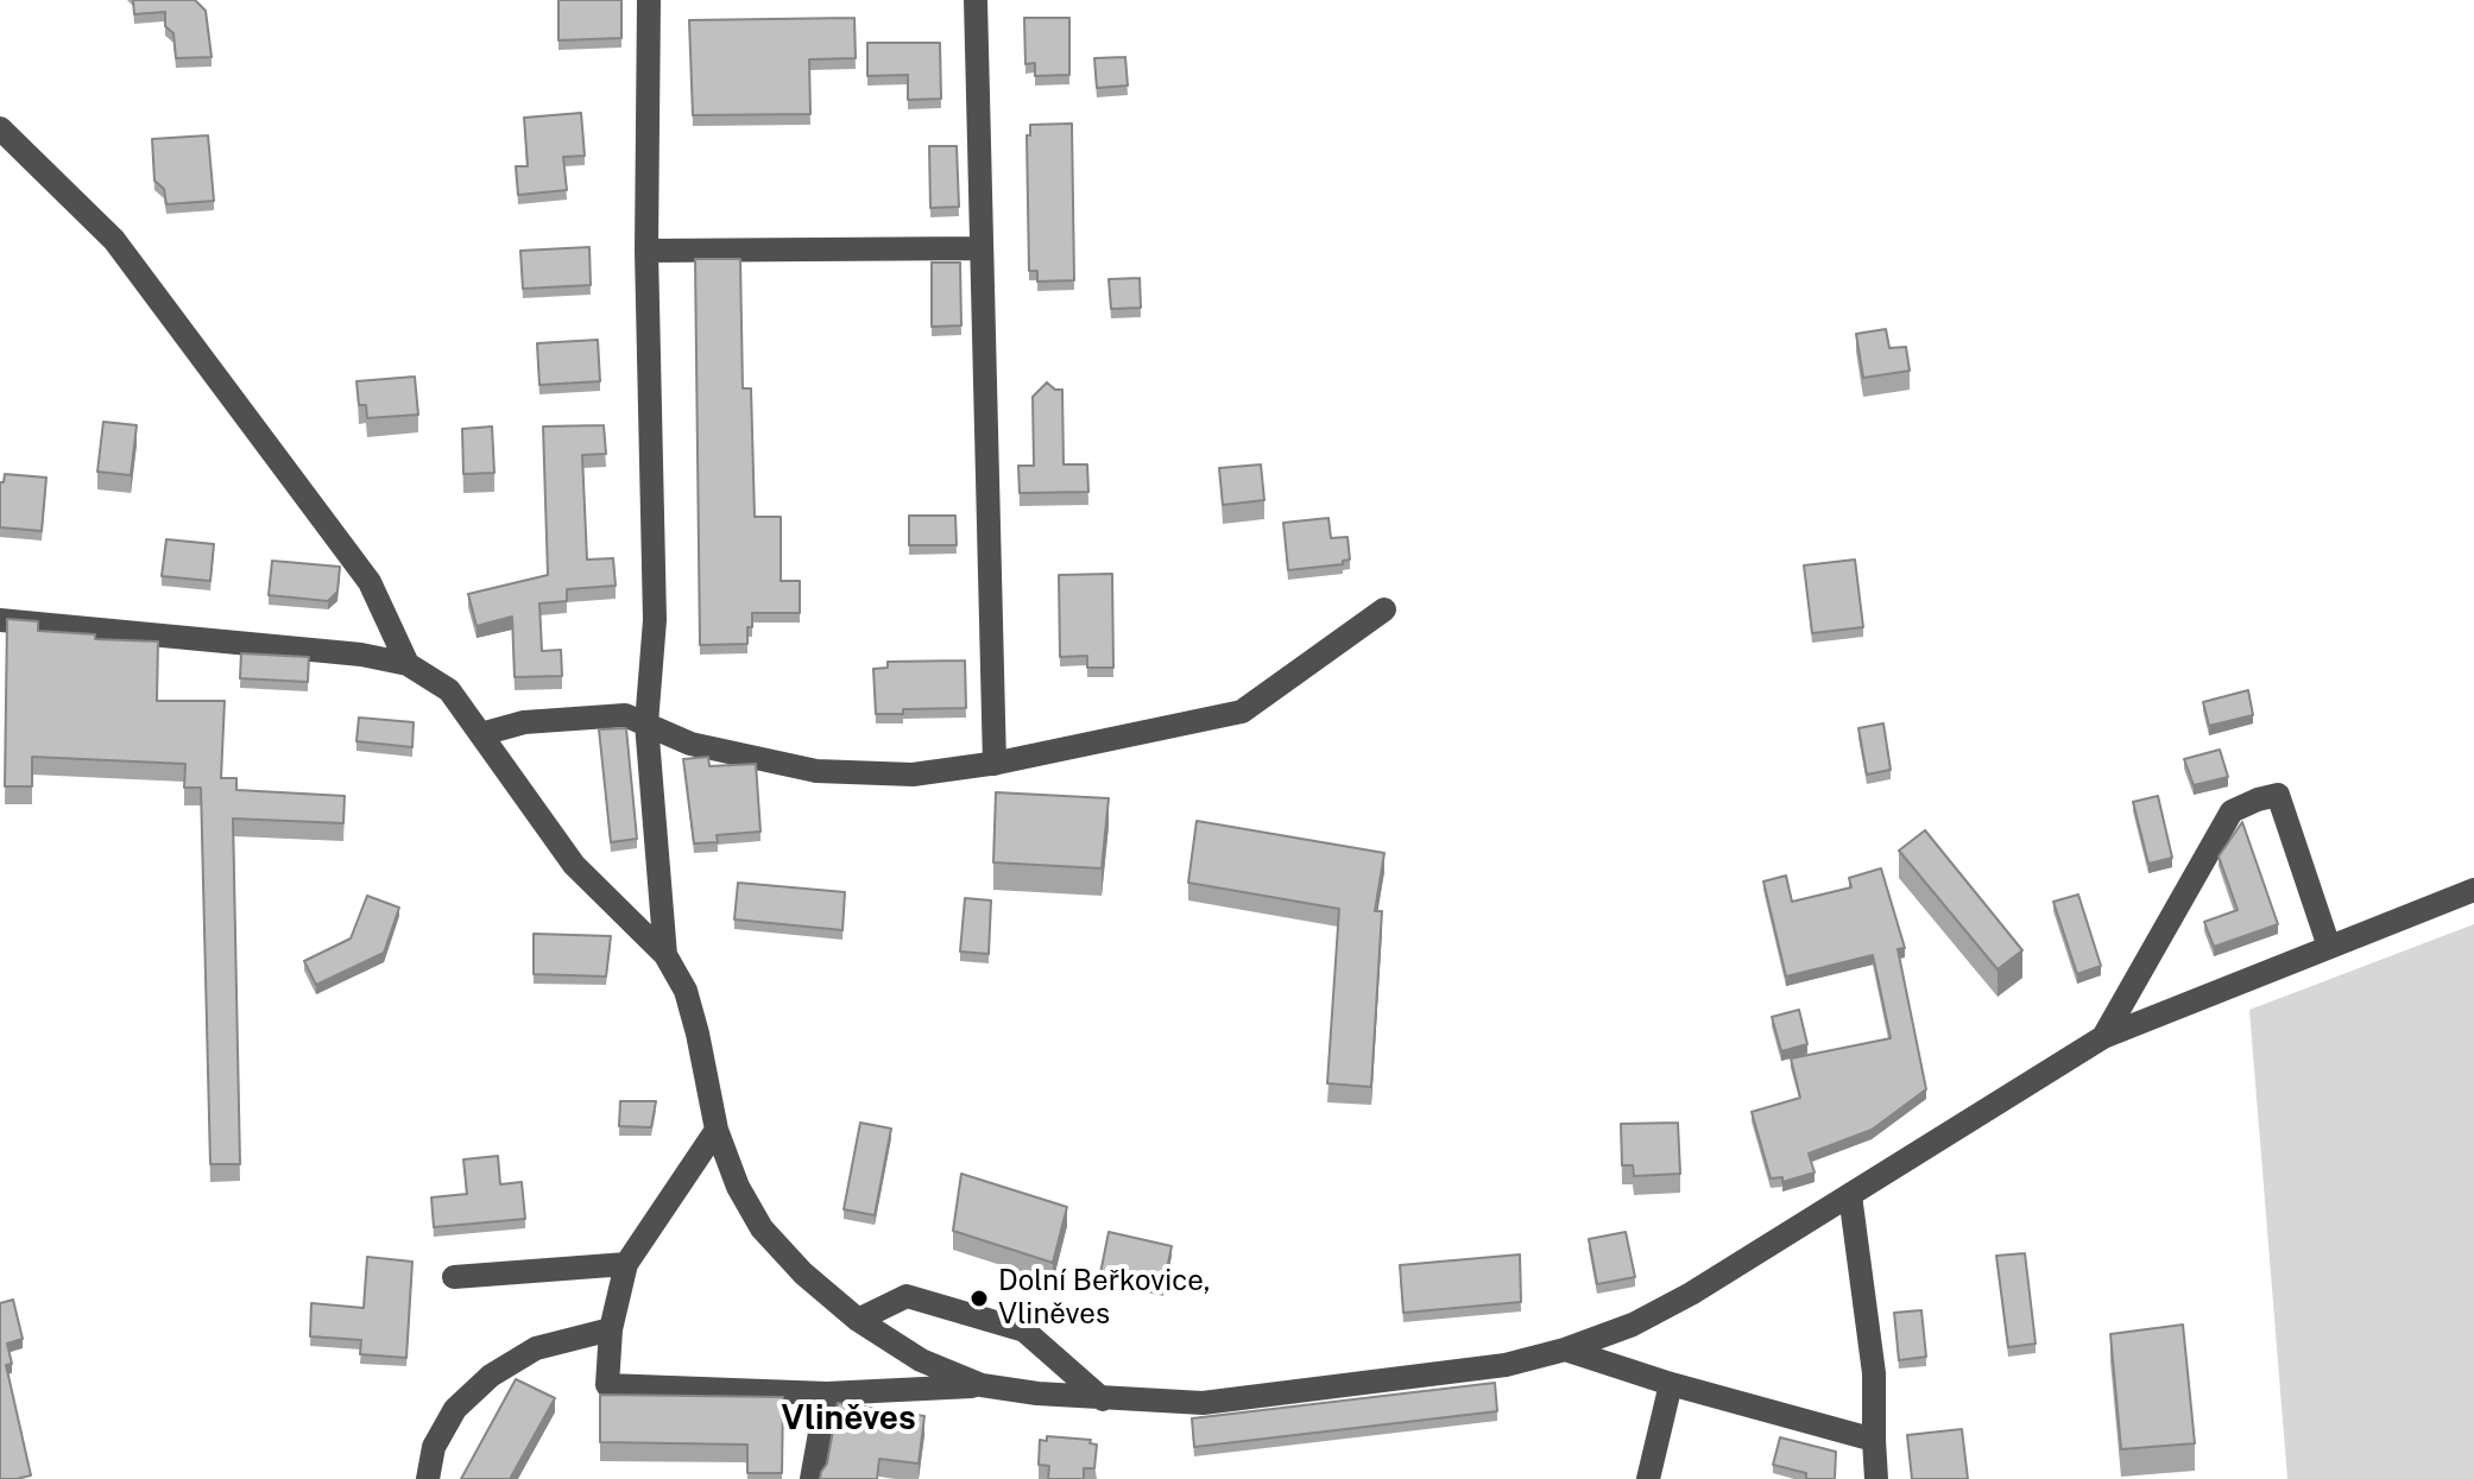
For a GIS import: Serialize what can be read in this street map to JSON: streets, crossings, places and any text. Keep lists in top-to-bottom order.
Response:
{
  "districts": ["Vliněves"],
  "places": ["Dolní Beřkovice, Vliněves"]
}
